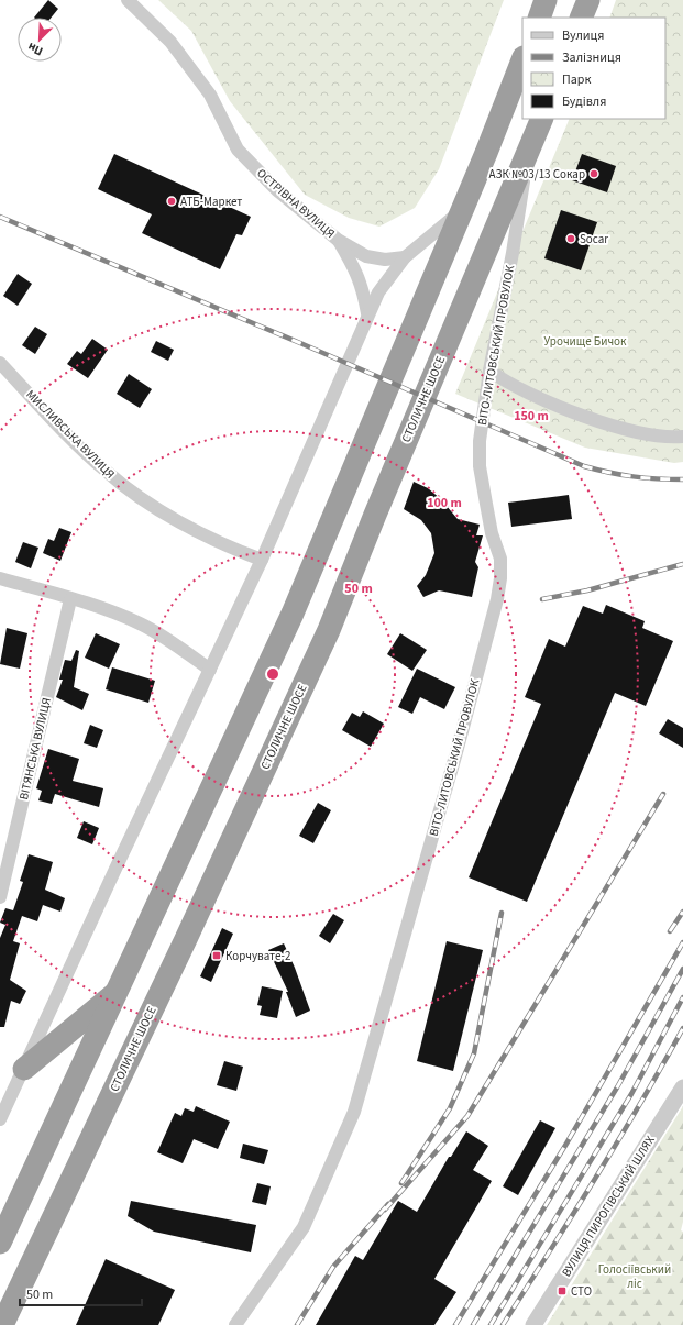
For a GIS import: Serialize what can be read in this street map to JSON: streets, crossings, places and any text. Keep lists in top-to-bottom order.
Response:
{
  "streets": {
    "highway": ["СТОЛИЧНЕ ШОСЕ"],
    "street": [
      "ОСТРІВНА ВУЛИЦЯ",
      "ВІТО-ЛИТОВСЬКИЙ ПРОВУЛОК",
      "МИСЛИВСЬКА ВУЛИЦЯ",
      "ВІТЯНСЬКА ВУЛИЦЯ",
      "ВУЛИЦЯ ПИРОГІВСЬКИЙ ШЛЯХ"
    ]
  },
  "crossings": [
    ["ВІТО-ЛИТОВСЬКИЙ ПРОВУЛОК", "СТОЛИЧНЕ ШОСЕ"]
  ],
  "parks": ["Урочище Бичок", "Голосіївський ліс"],
  "places": {
    "other": ["АЗК №03/13 Сокар", "АТБ-Маркет", "Socar"],
    "transit": ["Корчувате-2", "СТО"]
  },
  "legend": [
    "Вулиця",
    "Залізниця",
    "Парк",
    "Будівля"
  ],
  "scale_bar": "50 m",
  "north": "bottom left",
  "rings": ["150 m", "100 m", "50 m"]
}
